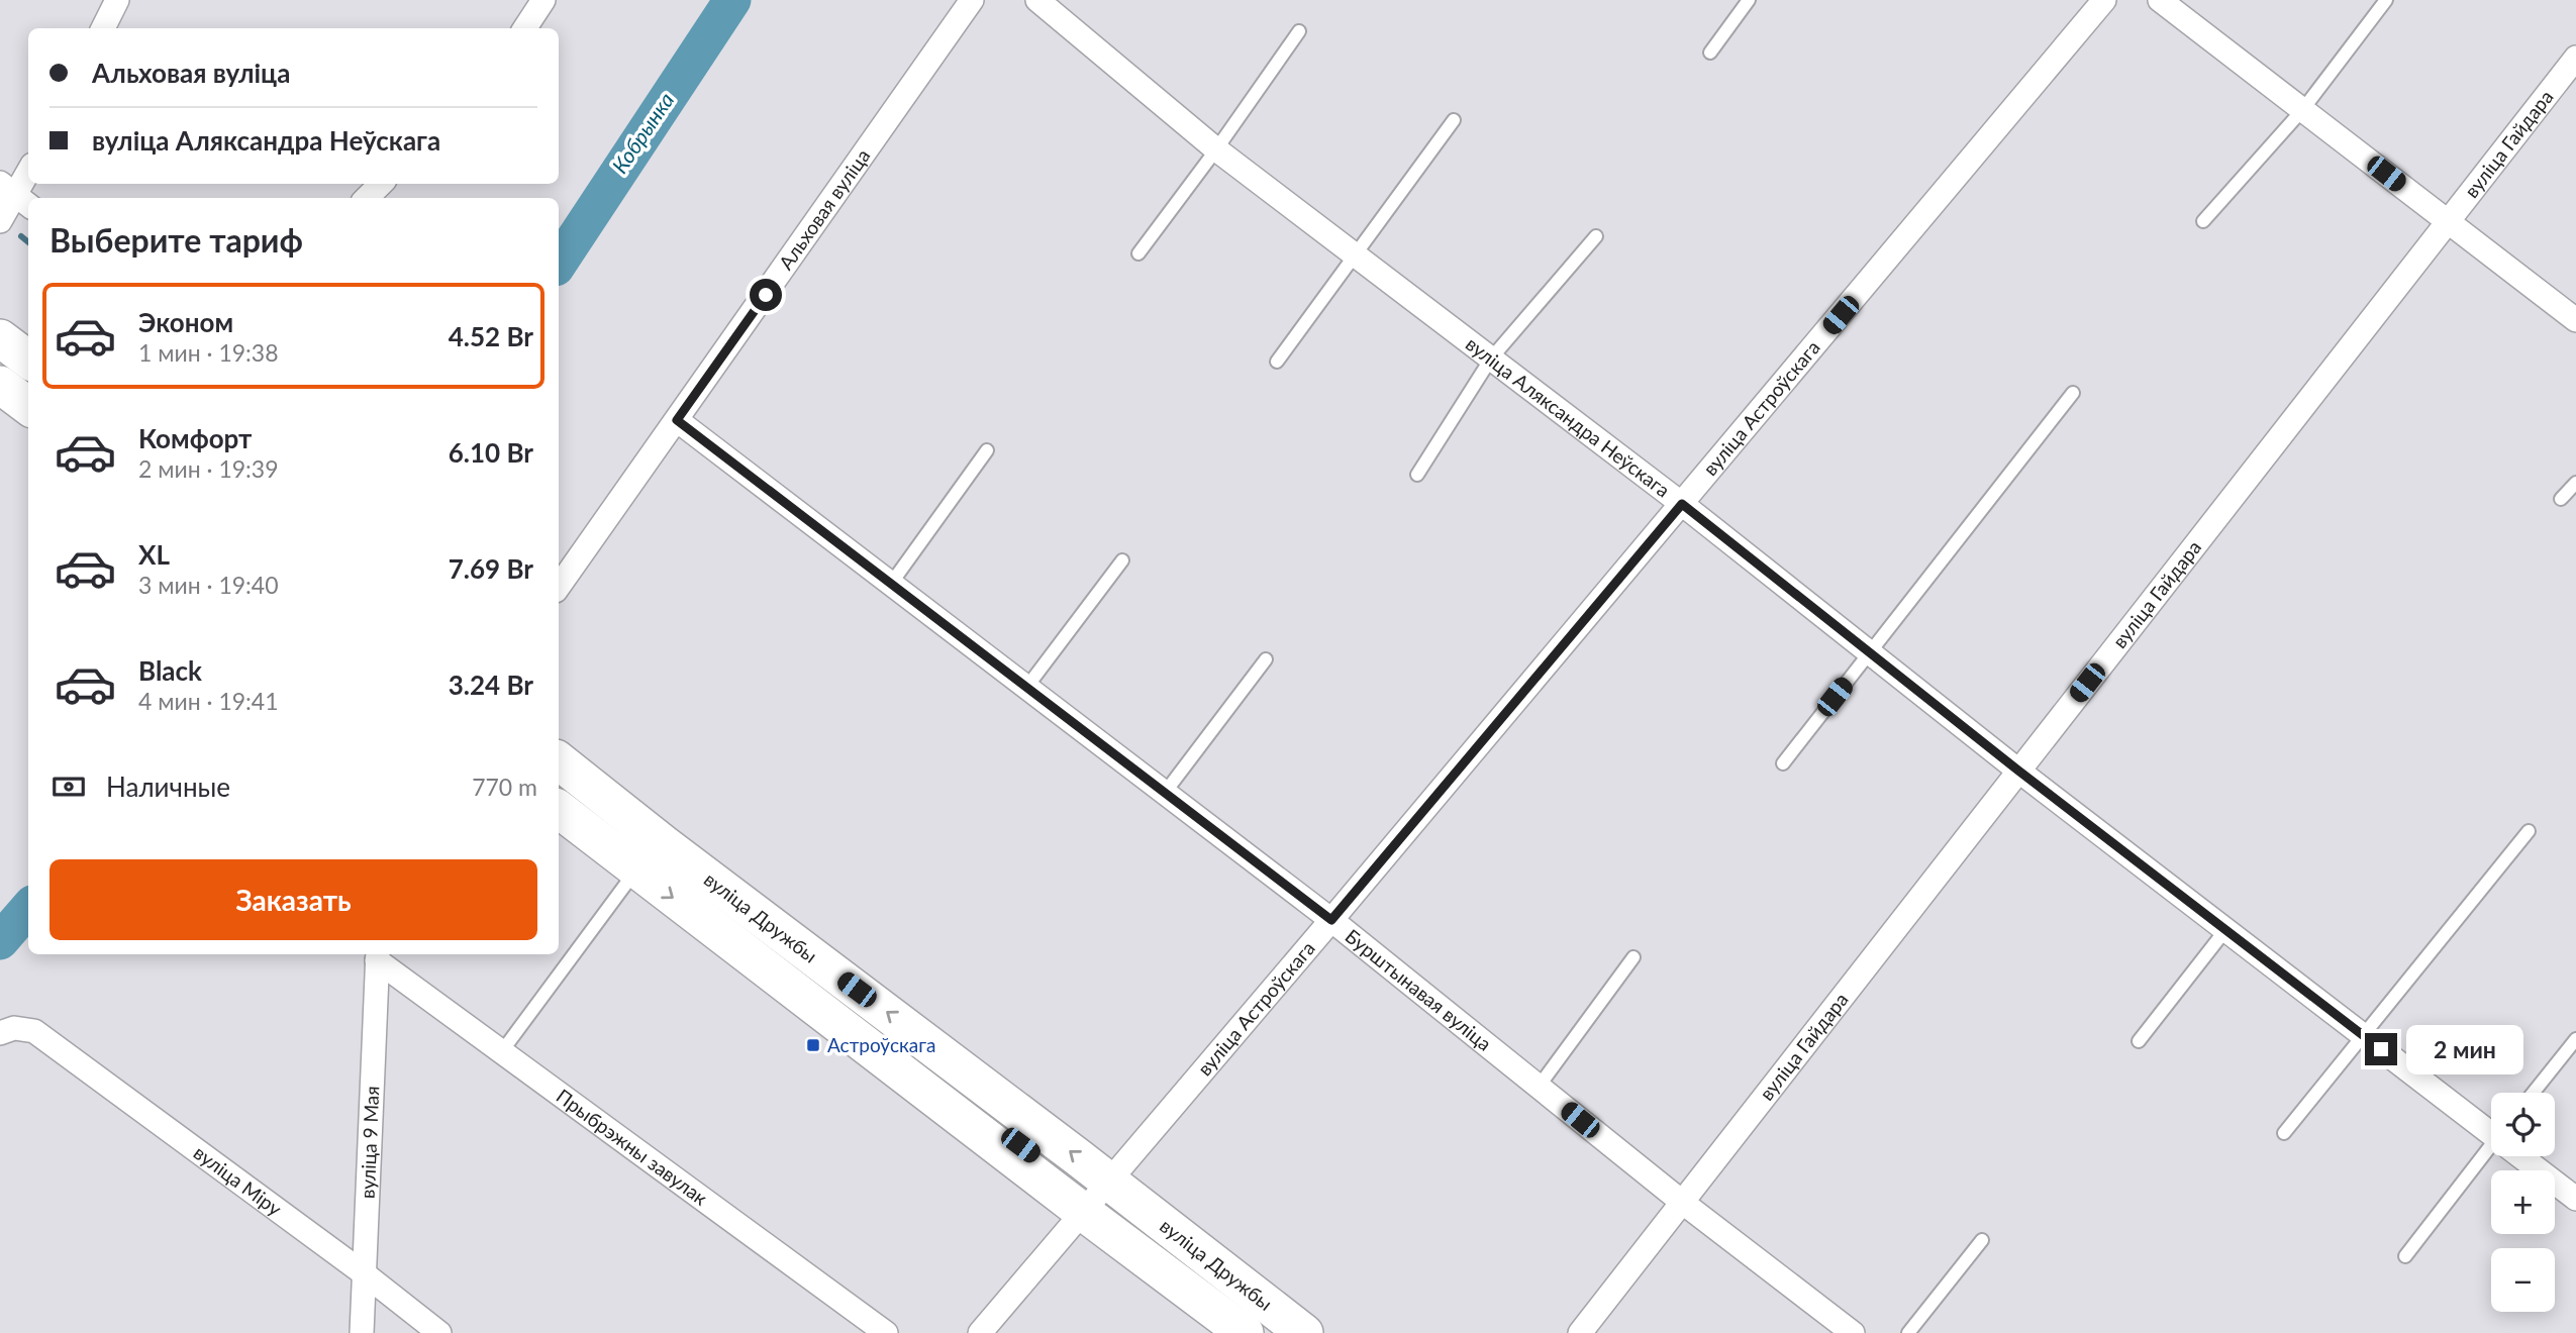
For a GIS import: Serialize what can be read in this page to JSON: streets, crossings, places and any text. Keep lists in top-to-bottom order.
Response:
{
  "streets": {
    "main road": ["вуліца Дружбы"],
    "street": [
      "вуліца Гайдара",
      "Альховая вуліца",
      "вуліца Астроўскага",
      "вуліца Аляксандра Неўскага",
      "Бурштынавая вуліца",
      "вуліца 9 Мая",
      "Прыбрэжны завулак",
      "вуліца Міру"
    ]
  },
  "crossings": [
    ["вуліца Гайдара", "вуліца Аляксандра Неўскага"],
    ["вуліца Гайдара", "Бурштынавая вуліца"],
    ["Альховая вуліца", "Бурштынавая вуліца"],
    ["вуліца Астроўскага", "вуліца Аляксандра Неўскага"],
    ["вуліца Астроўскага", "вуліца Дружбы"],
    ["вуліца Астроўскага", "Бурштынавая вуліца"],
    ["вуліца 9 Мая", "Прыбрэжны завулак"],
    ["вуліца 9 Мая", "вуліца Міру"]
  ],
  "water": ["Кобрынка"],
  "places": {
    "transit": ["Астроўскага"]
  },
  "page": {
    "banner": ["Альховая вуліца", "вуліца Аляксандра Неўскага"],
    "heading": "Выберите тариф",
    "list": [
      {
        "name": "Эконом",
        "note": "1 мин · 19:38",
        "value": "4.52 Br"
      },
      {
        "name": "Комфорт",
        "note": "2 мин · 19:39",
        "value": "6.10 Br"
      },
      {
        "name": "XL",
        "note": "3 мин · 19:40",
        "value": "7.69 Br"
      },
      {
        "name": "Black",
        "note": "4 мин · 19:41",
        "value": "3.24 Br"
      }
    ],
    "pay": ["Наличные", "770 m"],
    "buttons": "Заказать",
    "bubble": "2 мин",
    "map_buttons": ["+", "−"]
  }
}
